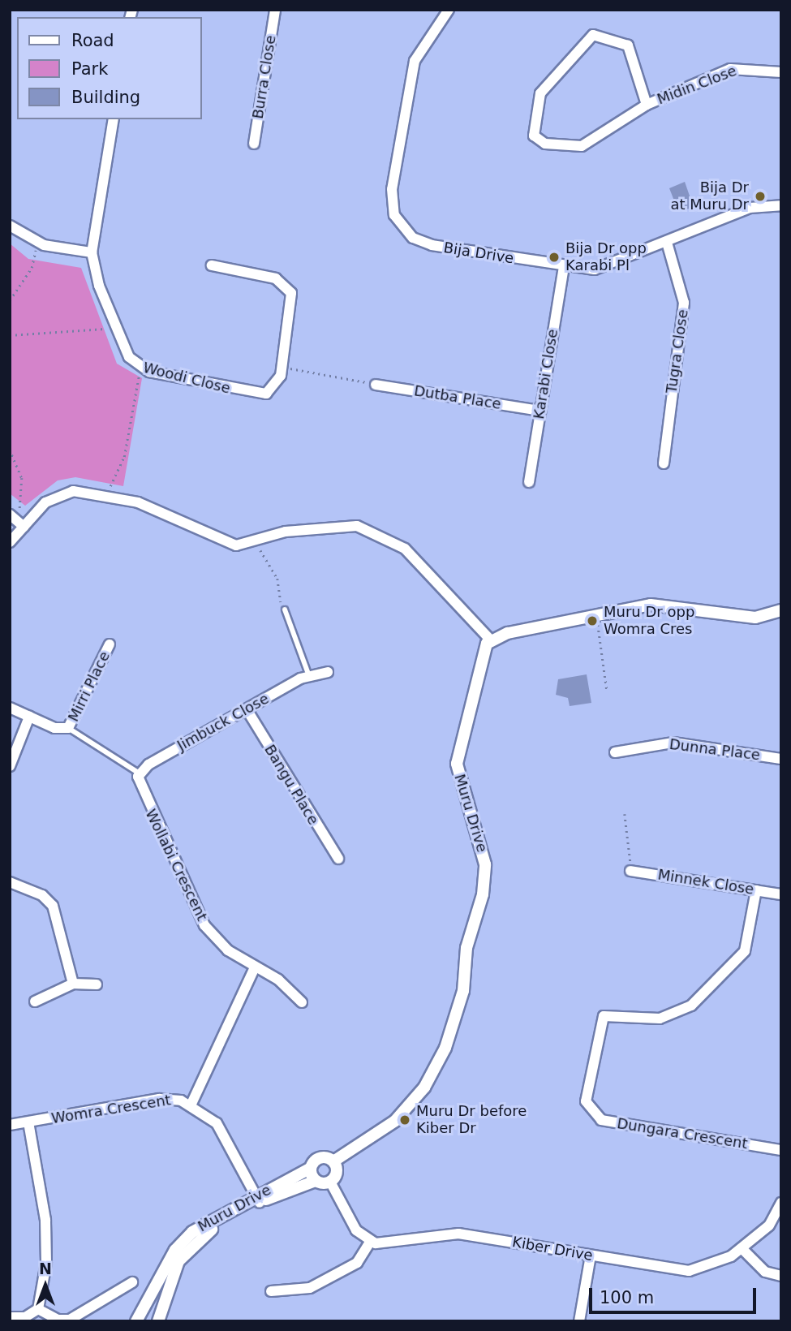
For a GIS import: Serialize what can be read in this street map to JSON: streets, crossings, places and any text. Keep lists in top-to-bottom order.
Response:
{
  "streets": {
    "street": [
      "Burra Close",
      "Midin Close",
      "Bija Drive",
      "Tugra Close",
      "Karabi Close",
      "Woodi Close",
      "Dutba Place",
      "Mirri Place",
      "Jimbuck Close",
      "Dunna Place",
      "Bangu Place",
      "Muru Drive",
      "Wollabi Crescent",
      "Minnek Close",
      "Womra Crescent",
      "Dungara Crescent",
      "Kiber Drive"
    ]
  },
  "crossings": [
    ["Bija Drive", "Tugra Close"],
    ["Bija Drive", "Karabi Close"],
    ["Karabi Close", "Dutba Place"],
    ["Jimbuck Close", "Bangu Place"],
    ["Jimbuck Close", "Wollabi Crescent"],
    ["Muru Drive", "Womra Crescent"],
    ["Minnek Close", "Dungara Crescent"]
  ],
  "places": [
    "Bija Dr at Muru Dr",
    "Bija Dr opp Karabi Pl",
    "Muru Dr opp Womra Cres",
    "Muru Dr before Kiber Dr"
  ],
  "legend": ["Road", "Park", "Building"],
  "scale_bar": "100 m",
  "north": "top"
}
